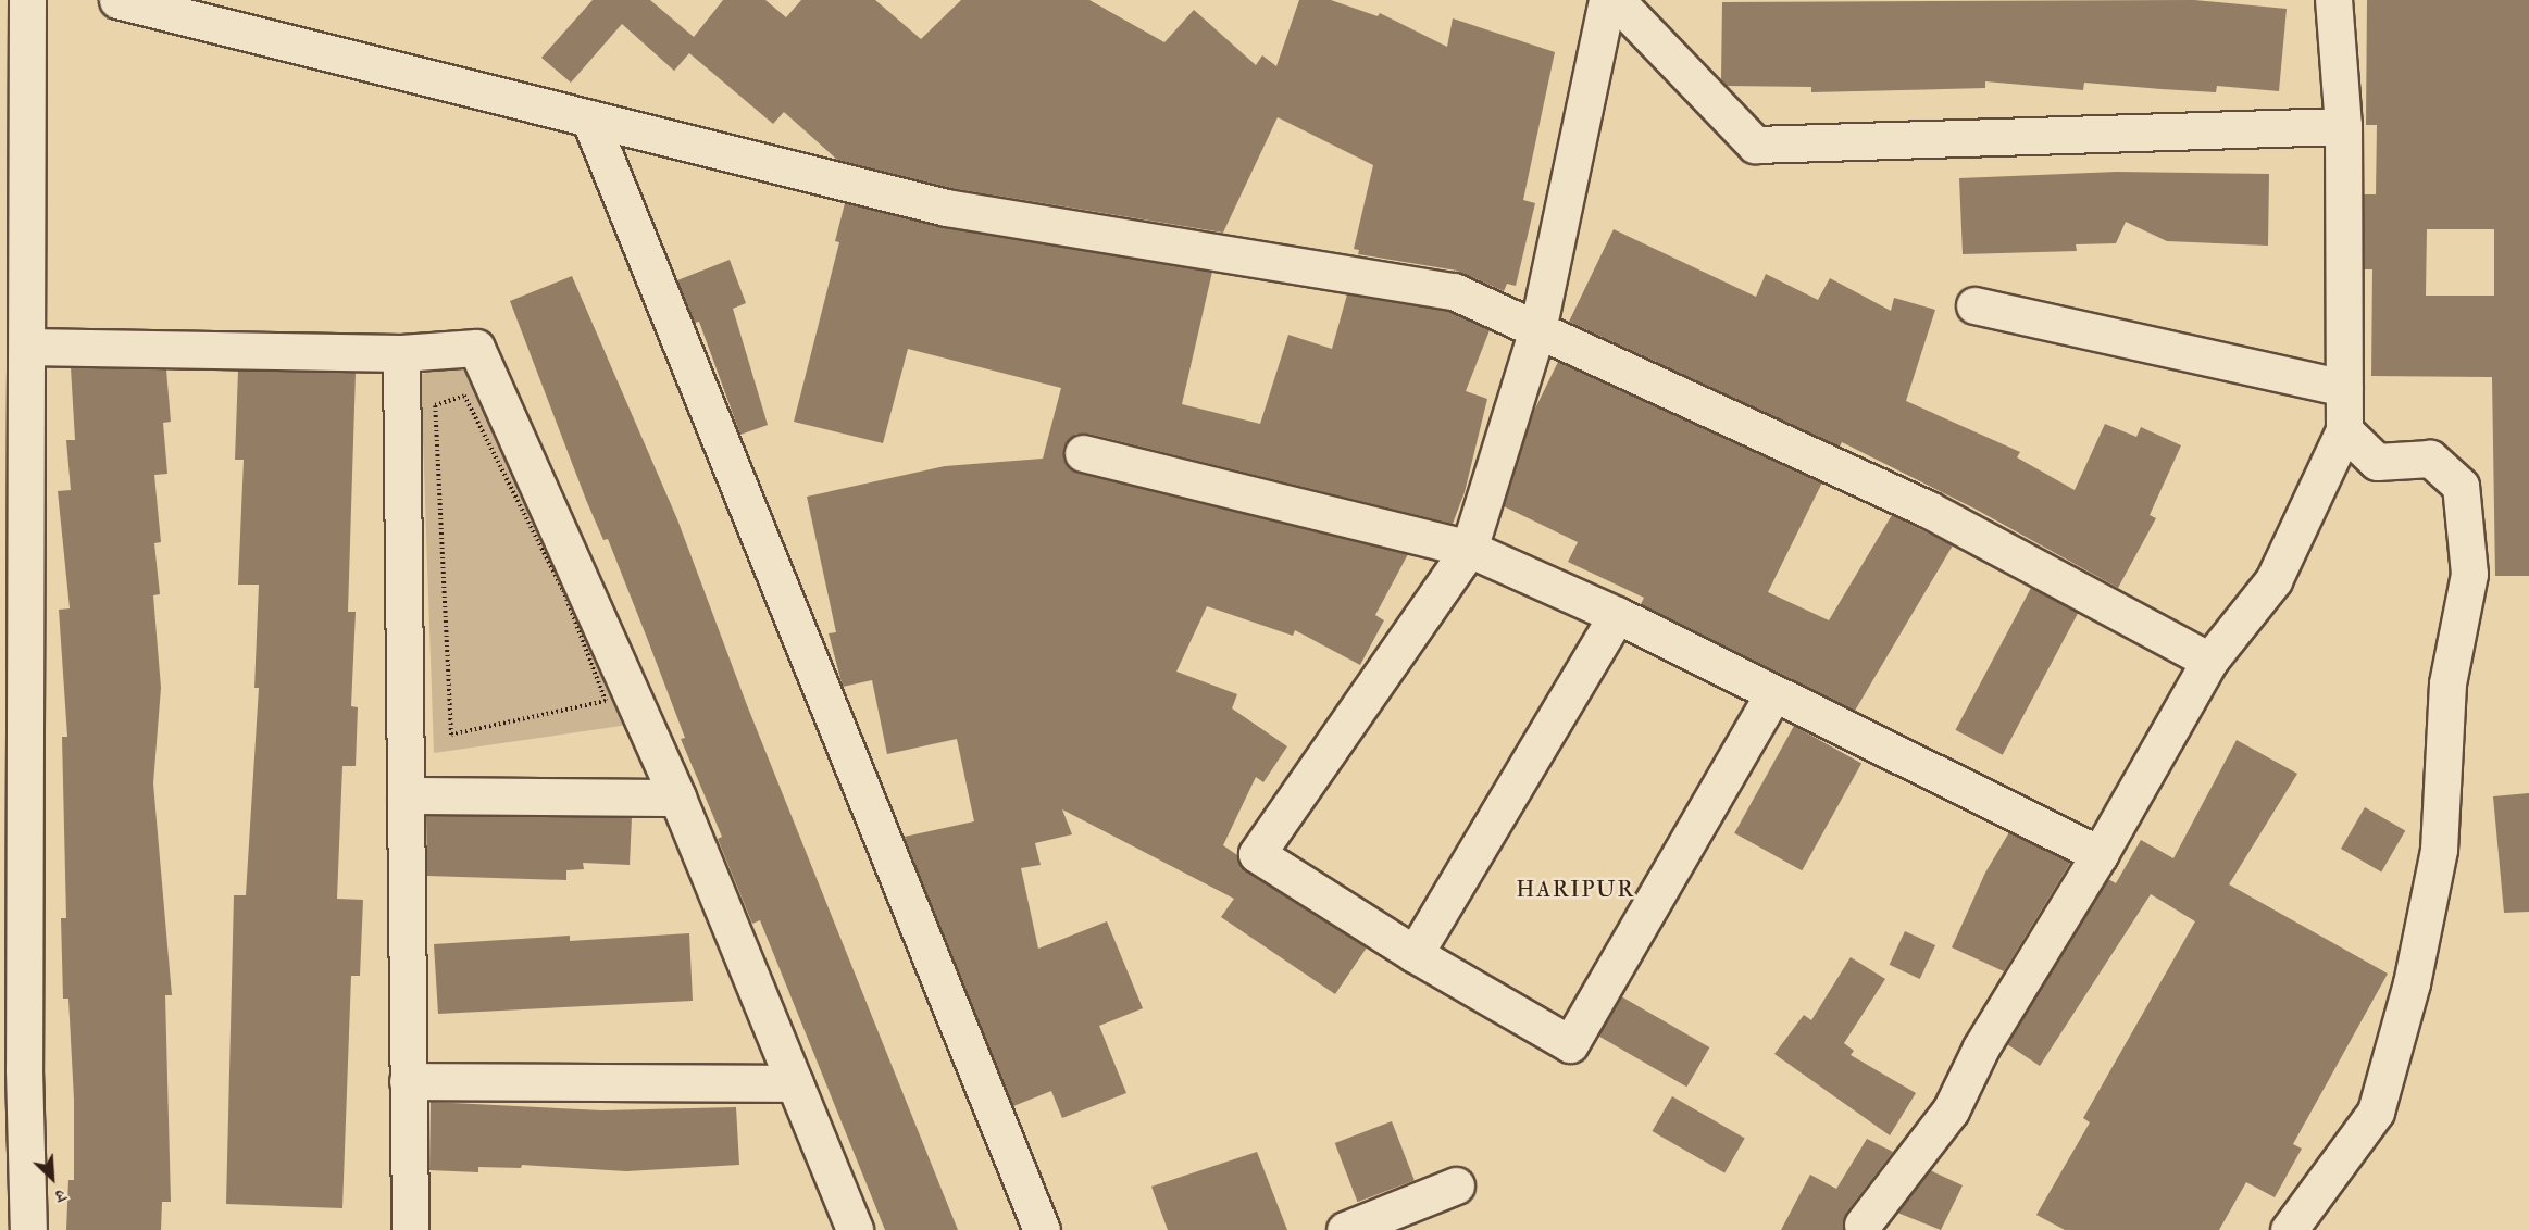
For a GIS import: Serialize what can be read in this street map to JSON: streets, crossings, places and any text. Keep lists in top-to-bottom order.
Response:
{
  "districts": ["HARIPUR"],
  "north": "bottom right"
}
